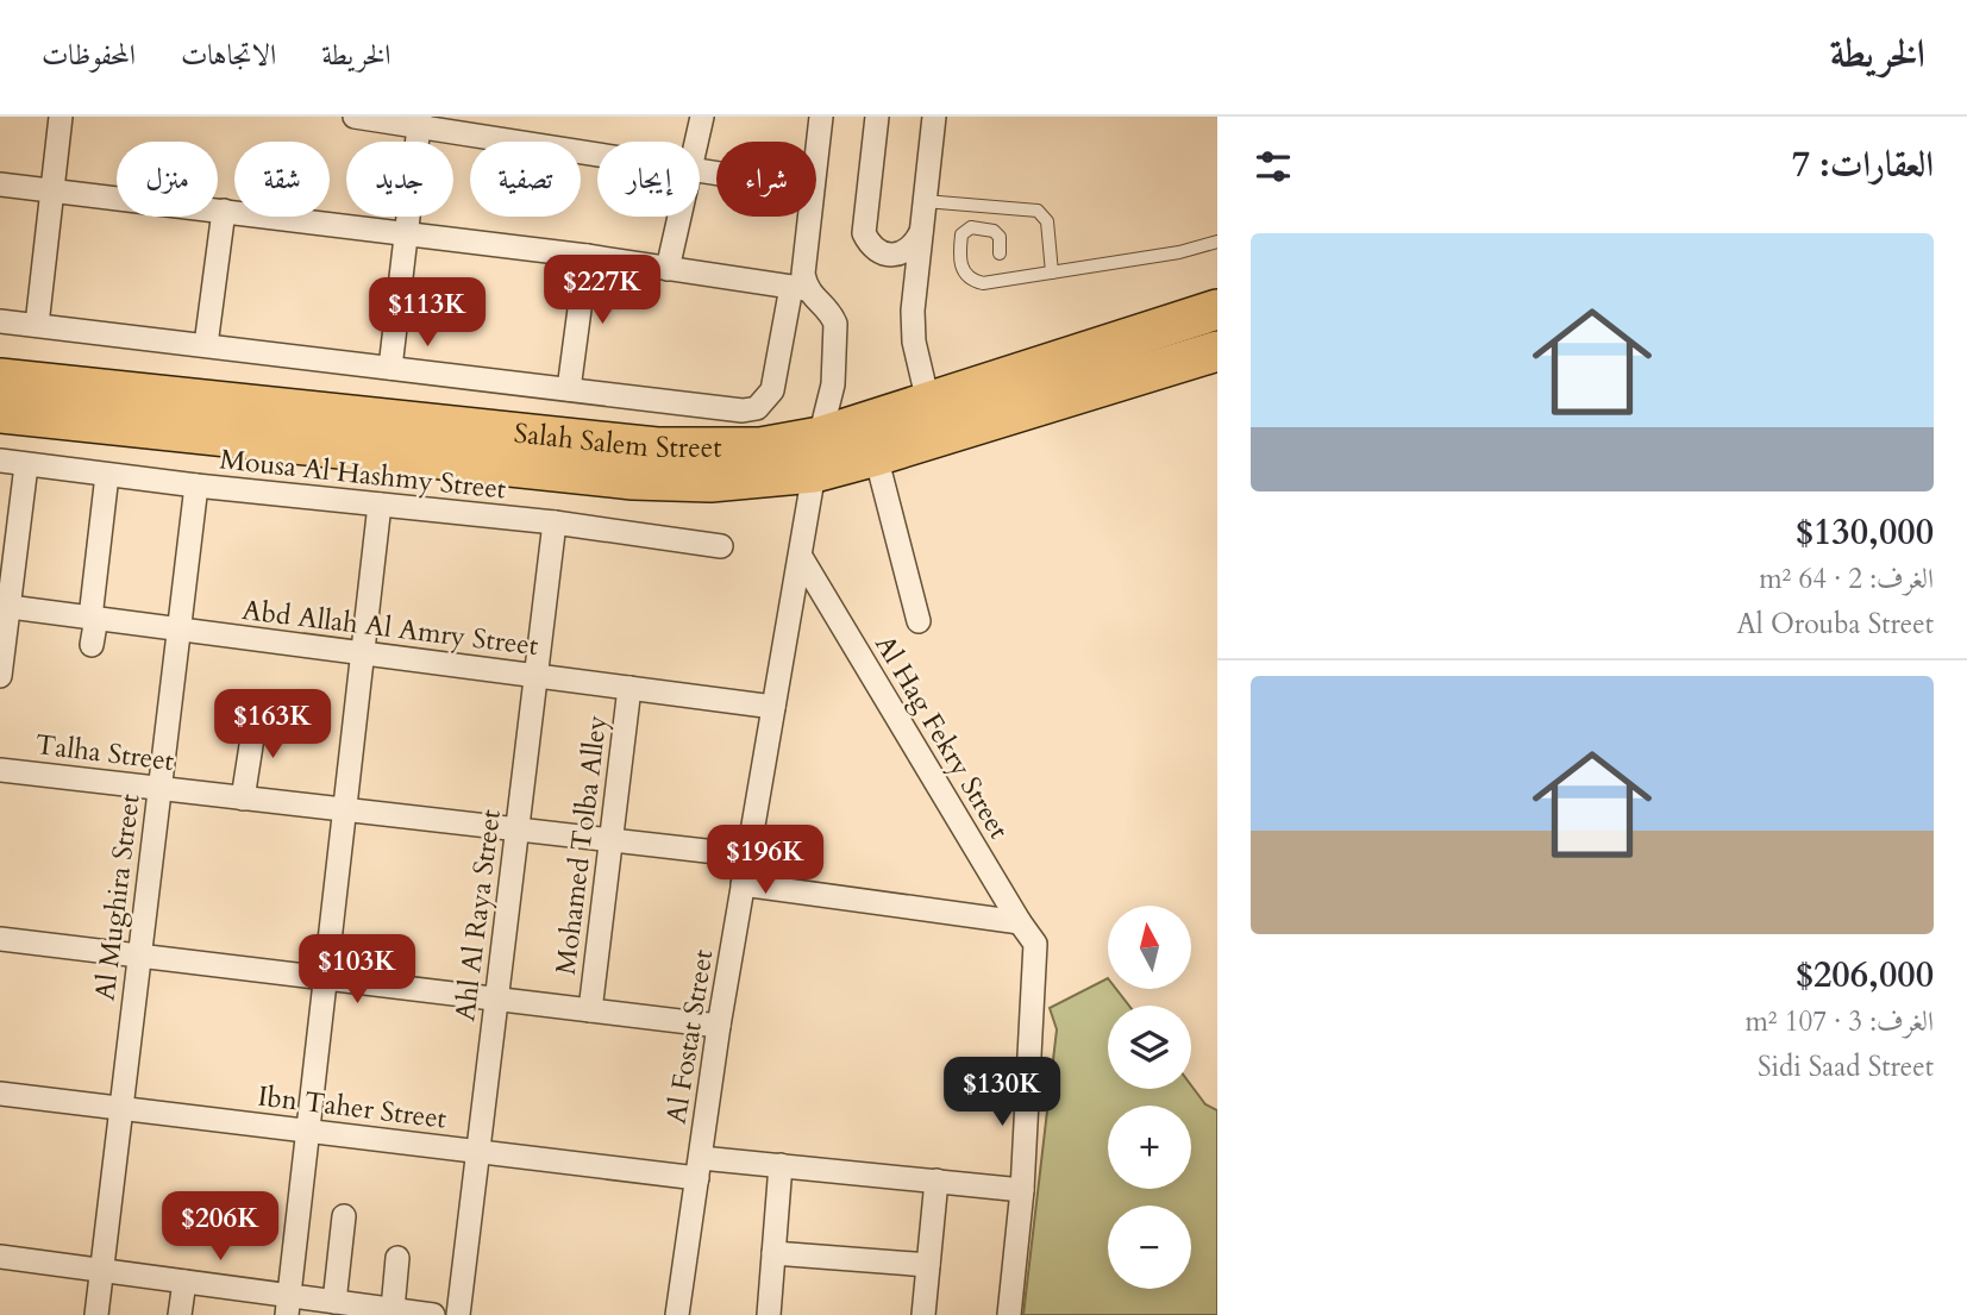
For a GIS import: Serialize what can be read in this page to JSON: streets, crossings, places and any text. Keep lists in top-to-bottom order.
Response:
{
  "streets": {
    "highway": ["Salah Salem Street"],
    "street": [
      "Mousa Al Hashmy Street",
      "Abd Allah Al Amry Street",
      "Al Hag Fekry Street",
      "Talha Street",
      "Mohamed Tolba Alley",
      "Al Mughira Street",
      "Ahl Al Raya Street",
      "Al Fostat Street",
      "Ibn Taher Street"
    ]
  },
  "crossings": [
    ["Salah Salem Street", "Al Hag Fekry Street"],
    ["Salah Salem Street", "Al Fostat Street"],
    ["Mousa Al Hashmy Street", "Al Mughira Street"],
    ["Mousa Al Hashmy Street", "Ahl Al Raya Street"],
    ["Abd Allah Al Amry Street", "Mohamed Tolba Alley"],
    ["Abd Allah Al Amry Street", "Al Mughira Street"],
    ["Abd Allah Al Amry Street", "Ahl Al Raya Street"],
    ["Abd Allah Al Amry Street", "Al Fostat Street"],
    ["Al Hag Fekry Street", "Al Fostat Street"],
    ["Al Hag Fekry Street", "Ibn Taher Street"],
    ["Talha Street", "Mohamed Tolba Alley"],
    ["Talha Street", "Al Mughira Street"],
    ["Talha Street", "Ahl Al Raya Street"],
    ["Talha Street", "Al Fostat Street"],
    ["Al Mughira Street", "Ibn Taher Street"],
    ["Ahl Al Raya Street", "Ibn Taher Street"],
    ["Al Fostat Street", "Ibn Taher Street"]
  ],
  "north": "top",
  "page": {
    "header": "الخريطة",
    "nav": ["الخريطة", "الاتجاهات", "المحفوظات"],
    "heading": "العقارات: 7",
    "chip": [
      "شراء",
      "إيجار",
      "تصفية",
      "جديد",
      "شقة",
      "منزل"
    ],
    "list": [
      {
        "name": "$130,000",
        "note": "الغرف: 2 · 64 m² · Al Orouba Street"
      },
      {
        "name": "$206,000",
        "note": "الغرف: 3 · 107 m² · Sidi Saad Street"
      }
    ],
    "price": [
      "$227K",
      "$113K",
      "$163K",
      "$196K",
      "$103K",
      "$130K",
      "$206K"
    ],
    "map_buttons": ["+", "−"]
  }
}
